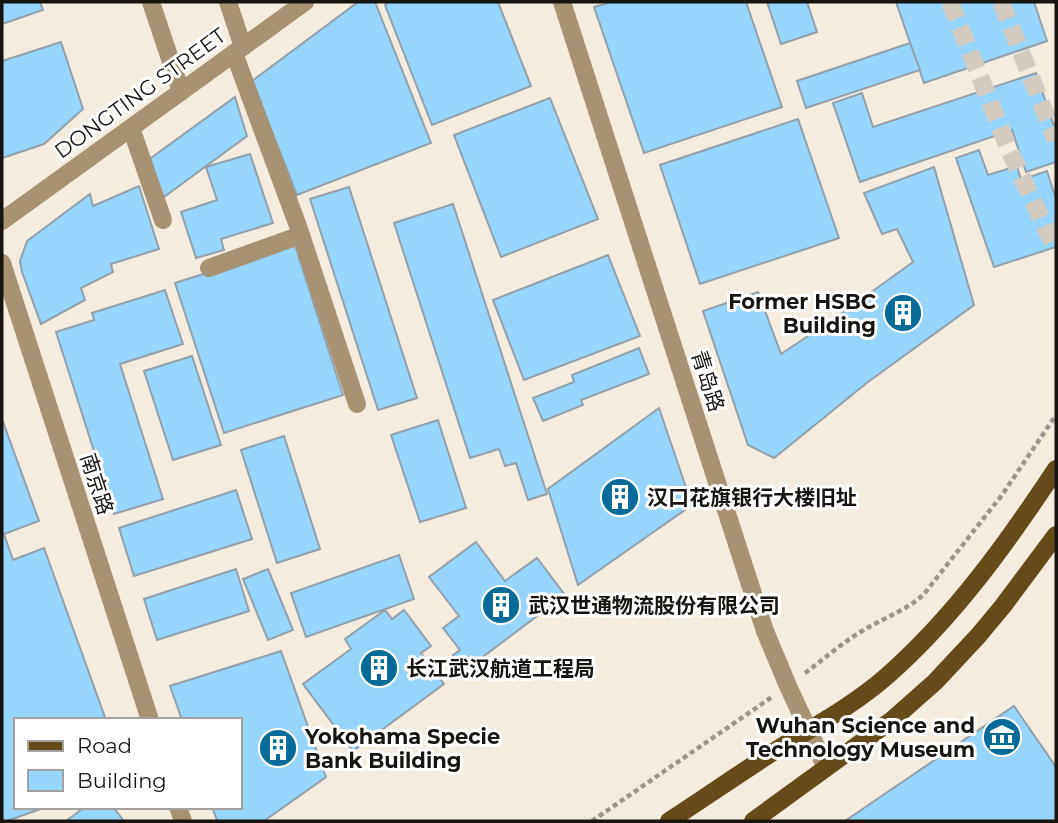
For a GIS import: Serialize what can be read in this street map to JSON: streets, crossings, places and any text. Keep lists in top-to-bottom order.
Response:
{
  "streets": {
    "street": ["DONGTING STREET", "青岛路", "南京路"]
  },
  "places": {
    "building": [
      "Former HSBC Building",
      "汉口花旗银行大楼旧址",
      "武汉世通物流股份有限公司",
      "长江武汉航道工程局",
      "Yokohama Specie Bank Building"
    ],
    "museum": ["Wuhan Science and Technology Museum"]
  },
  "legend": ["Road", "Building"]
}
